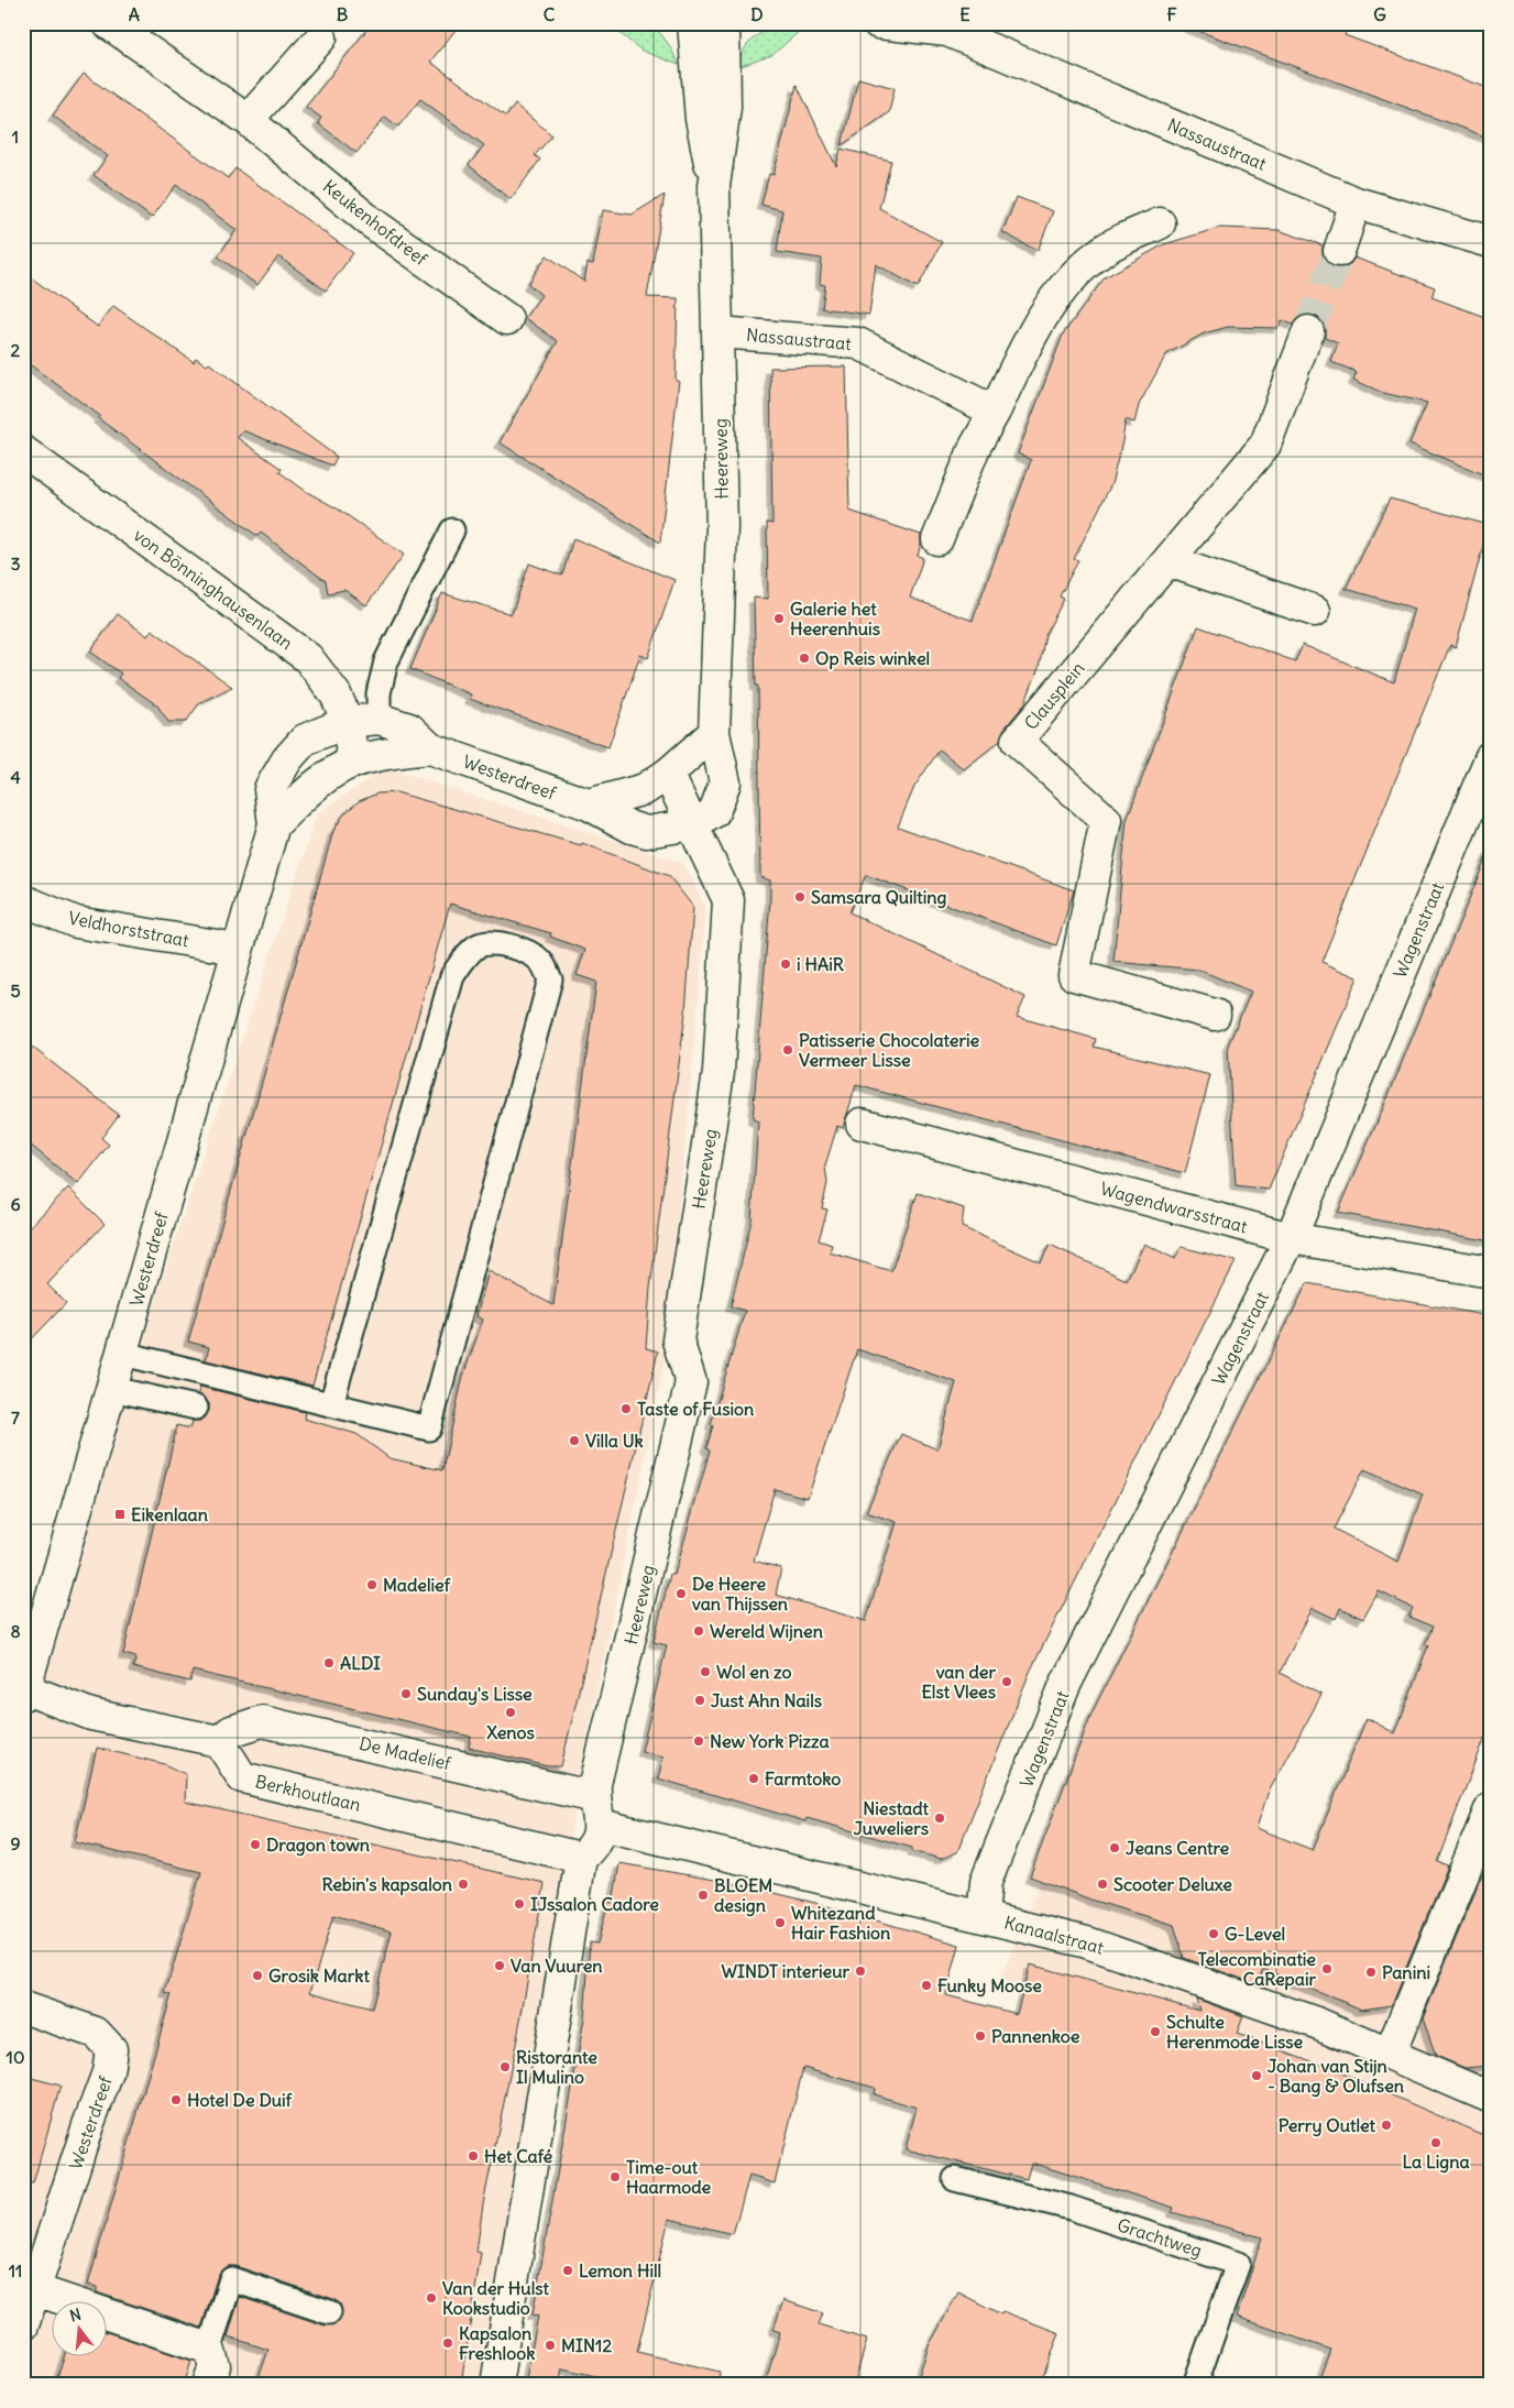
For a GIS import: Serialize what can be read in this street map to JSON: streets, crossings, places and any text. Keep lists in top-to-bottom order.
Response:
{
  "streets": {
    "street": [
      "Nassaustraat",
      "Keukenhofdreef",
      "Heereweg",
      "von Bönninghausenlaan",
      "Clausplein",
      "Westerdreef",
      "Veldhorststraat",
      "Wagenstraat",
      "Wagendwarsstraat",
      "De Madelief",
      "Berkhoutlaan",
      "Kanaalstraat"
    ],
    "lane": ["Grachtweg"]
  },
  "crossings": [
    ["Nassaustraat", "Heereweg"],
    ["Heereweg", "Westerdreef"],
    ["Heereweg", "De Madelief"],
    ["Heereweg", "Berkhoutlaan"],
    ["Heereweg", "Kanaalstraat"],
    ["von Bönninghausenlaan", "Westerdreef"],
    ["Westerdreef", "Veldhorststraat"],
    ["Wagenstraat", "Wagendwarsstraat"],
    ["Wagenstraat", "Kanaalstraat"],
    ["De Madelief", "Berkhoutlaan"],
    ["De Madelief", "Kanaalstraat"]
  ],
  "places": {
    "other": [
      "Galerie het Heerenhuis",
      "Op Reis winkel",
      "Samsara Quilting",
      "i HAiR",
      "Patisserie Chocolaterie Vermeer Lisse",
      "Taste of Fusion",
      "Villa Uk",
      "Madelief",
      "De Heere van Thijssen",
      "Wereld Wijnen",
      "ALDI",
      "Wol en zo",
      "van der Elst Vlees",
      "Sunday's Lisse",
      "Just Ahn Nails",
      "Xenos",
      "New York Pizza",
      "Farmtoko",
      "Niestadt Juweliers",
      "Dragon town",
      "Jeans Centre",
      "Rebin's kapsalon",
      "Scooter Deluxe",
      "BLOEM design",
      "IJssalon Cadore",
      "Whitezand Hair Fashion",
      "G-Level",
      "Van Vuuren",
      "Telecombinatie CaRepair",
      "WINDT interieur",
      "Panini",
      "Grosik Markt",
      "Funky Moose",
      "Schulte Herenmode Lisse",
      "Pannenkoe",
      "Ristorante Il Mulino",
      "Johan van Stijn - Bang & Olufsen",
      "Hotel De Duif",
      "Perry Outlet",
      "La Ligna",
      "Het Café",
      "Time-out Haarmode",
      "Lemon Hill",
      "Van der Hulst Kookstudio",
      "Kapsalon Freshlook",
      "MIN12"
    ],
    "transit": ["Eikenlaan"]
  },
  "north": "top",
  "grid": {
    "columns": [
      "A",
      "B",
      "C",
      "D",
      "E",
      "F",
      "G"
    ],
    "rows": [
      "1",
      "2",
      "3",
      "4",
      "5",
      "6",
      "7",
      "8",
      "9",
      "10",
      "11"
    ]
  }
}
